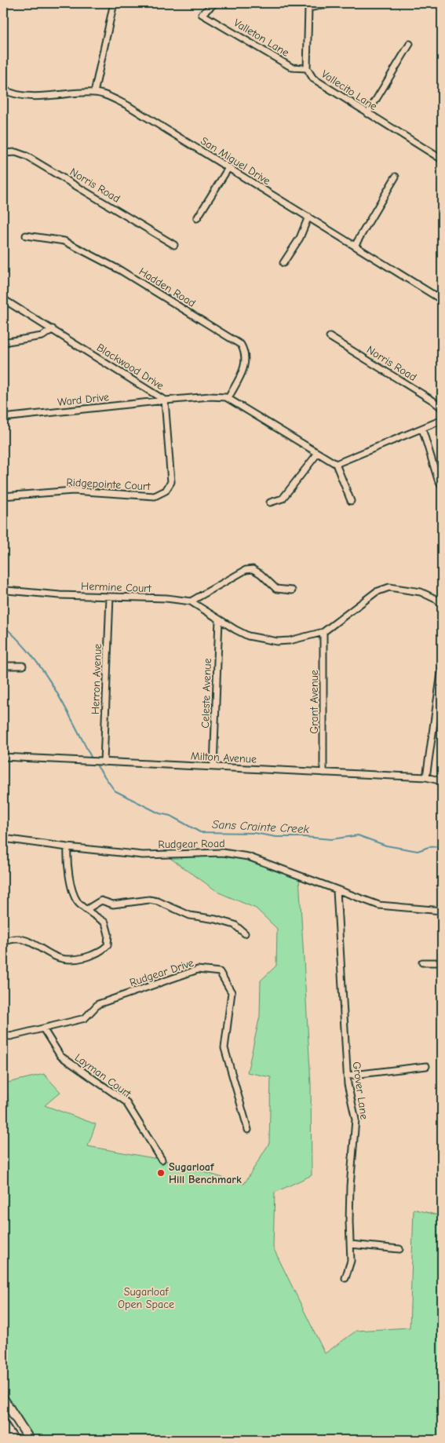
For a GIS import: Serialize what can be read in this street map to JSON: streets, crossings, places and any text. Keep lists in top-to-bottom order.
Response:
{
  "streets": {
    "street": [
      "Valleton Lane",
      "Vallecito Lane",
      "San Miguel Drive",
      "Norris Road",
      "Hadden Road",
      "Blackwood Drive",
      "Ward Drive",
      "Ridgepointe Court",
      "Hermine Court",
      "Herron Avenue",
      "Celeste Avenue",
      "Grant Avenue",
      "Milton Avenue",
      "Rudgear Road",
      "Rudgear Drive",
      "Layman Court",
      "Grover Lane"
    ]
  },
  "crossings": [
    ["Valleton Lane", "Vallecito Lane"],
    ["Hadden Road", "Blackwood Drive"],
    ["Blackwood Drive", "Ward Drive"],
    ["Blackwood Drive", "Ridgepointe Court"],
    ["Ward Drive", "Ridgepointe Court"],
    ["Hermine Court", "Herron Avenue"],
    ["Hermine Court", "Celeste Avenue"],
    ["Hermine Court", "Grant Avenue"],
    ["Herron Avenue", "Milton Avenue"],
    ["Celeste Avenue", "Milton Avenue"],
    ["Grant Avenue", "Milton Avenue"],
    ["Rudgear Road", "Grover Lane"],
    ["Rudgear Drive", "Layman Court"]
  ],
  "water": ["Sans Crainte Creek"],
  "parks": ["Sugarloaf Open Space"],
  "places": ["Sugarloaf Hill Benchmark"]
}
